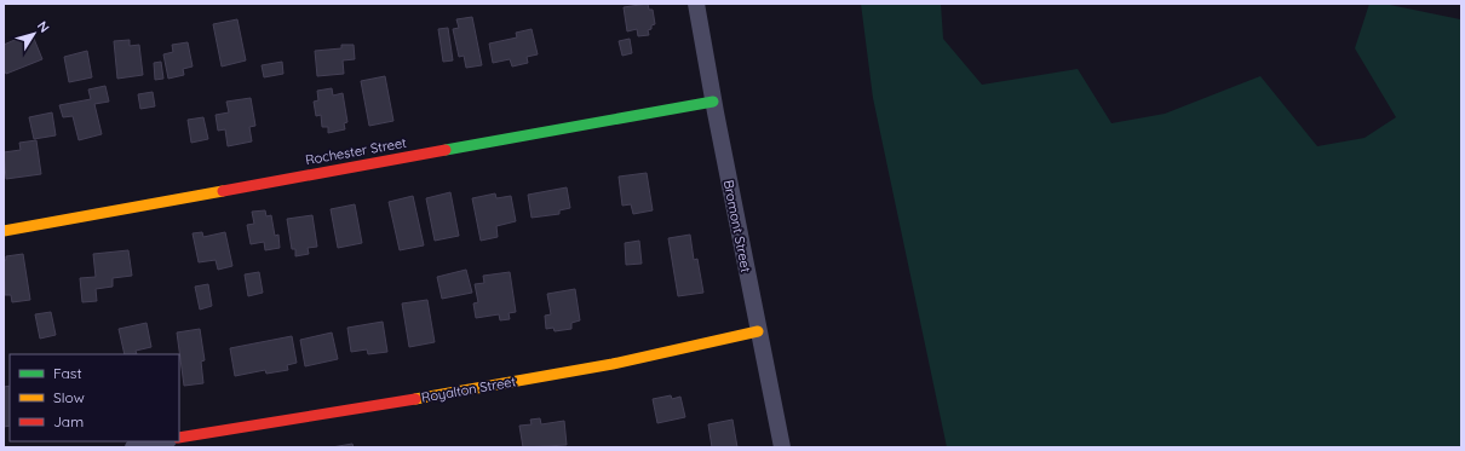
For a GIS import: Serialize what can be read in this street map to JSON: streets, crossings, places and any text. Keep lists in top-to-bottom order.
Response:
{
  "streets": {
    "street": ["Rochester Street", "Bromont Street", "Royalton Street"]
  },
  "crossings": [
    ["Rochester Street", "Bromont Street"],
    ["Bromont Street", "Royalton Street"]
  ],
  "legend": ["Fast", "Slow", "Jam"],
  "north": "top right"
}
